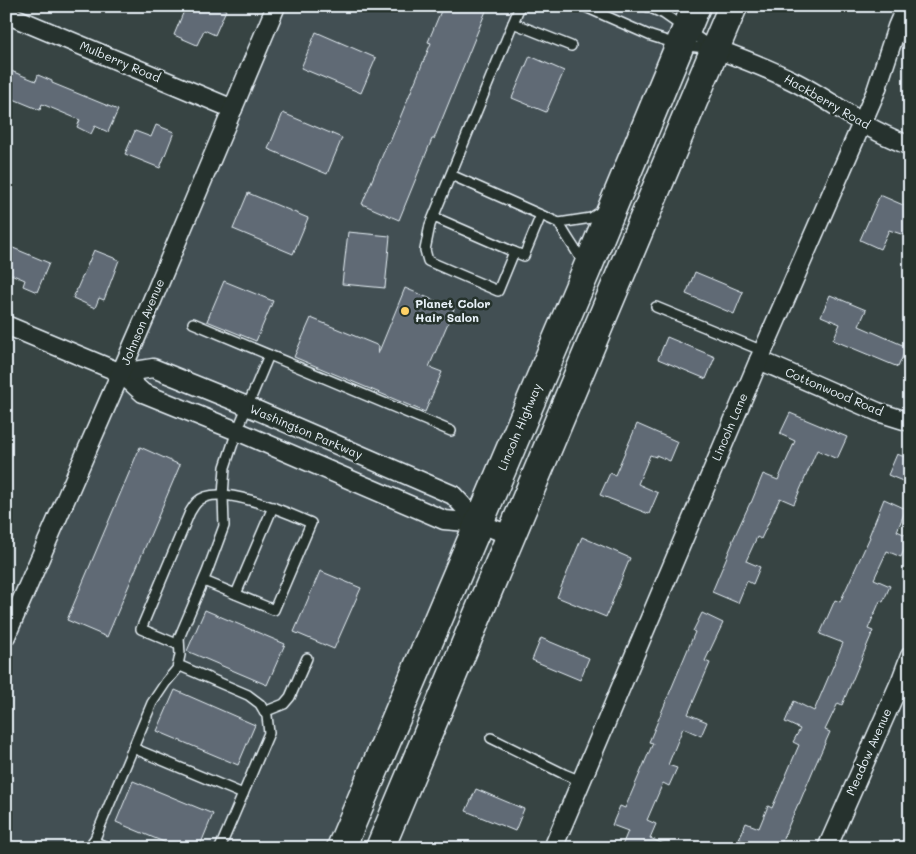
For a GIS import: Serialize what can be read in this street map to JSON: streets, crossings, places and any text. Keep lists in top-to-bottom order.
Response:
{
  "streets": {
    "main road": ["Lincoln Highway"],
    "street": [
      "Mulberry Road",
      "Hackberry Road",
      "Johnson Avenue",
      "Cottonwood Road",
      "Lincoln Lane",
      "Washington Parkway",
      "Meadow Avenue"
    ]
  },
  "crossings": [
    ["Mulberry Road", "Johnson Avenue"],
    ["Hackberry Road", "Lincoln Lane"],
    ["Johnson Avenue", "Washington Parkway"],
    ["Cottonwood Road", "Lincoln Lane"],
    ["Lincoln Highway", "Washington Parkway"]
  ],
  "places": ["Planet Color Hair Salon"]
}
